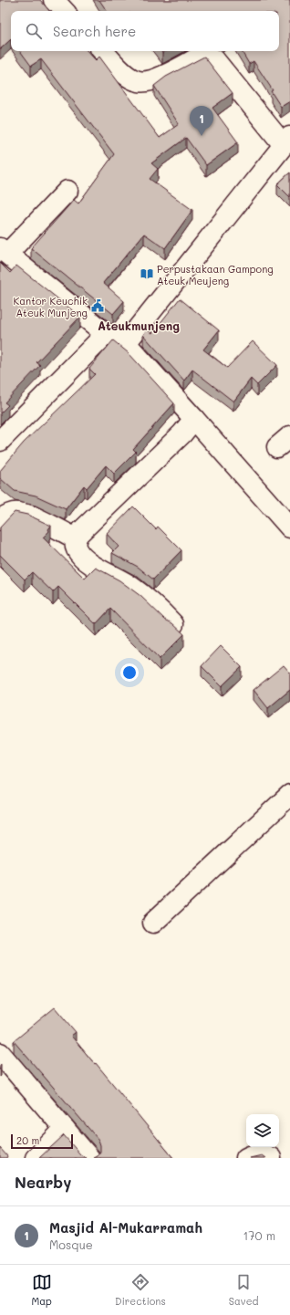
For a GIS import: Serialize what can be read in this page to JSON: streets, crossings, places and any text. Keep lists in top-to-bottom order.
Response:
{
  "districts": ["Ateukmunjeng"],
  "places": {
    "library": ["Perpustakaan Gampong Ateuk Meujeng"],
    "public building": ["Kantor Keuchik Ateuk Munjeng"]
  },
  "scale_bar": "20 m",
  "page": {
    "search": "Search here",
    "pins": "1",
    "scale": "20 m",
    "heading": "Nearby",
    "list": [
      {
        "mark": "1",
        "name": "Masjid Al-Mukarramah",
        "note": "Mosque",
        "value": "170 m"
      }
    ],
    "nav": ["Map", "Directions", "Saved"]
  }
}
